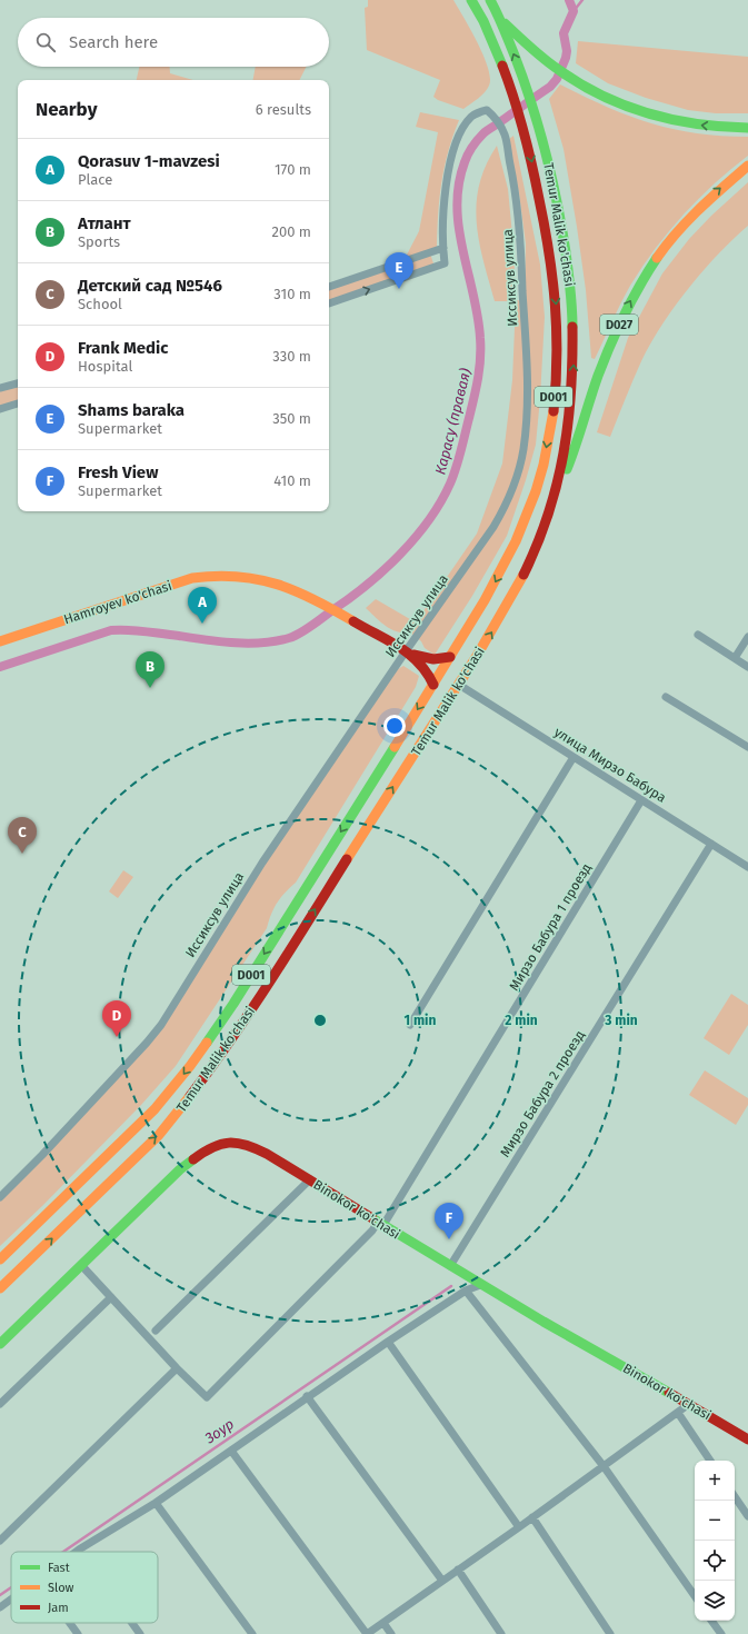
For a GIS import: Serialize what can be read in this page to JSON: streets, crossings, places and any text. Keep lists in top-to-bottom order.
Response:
{
  "streets": {
    "main road": [
      "Temur Malik ko'chasi",
      "D027",
      "D001",
      "Hamroyev ko'chasi",
      "Binokor ko'chasi"
    ],
    "street": [
      "Иссиксув улица",
      "улица Мирзо Бабура",
      "Мирзо Бабура 1 проезд",
      "Мирзо Бабура 2 проезд"
    ]
  },
  "crossings": [
    ["Temur Malik ko'chasi", "D027"],
    ["Temur Malik ko'chasi", "Hamroyev ko'chasi"],
    ["Temur Malik ko'chasi", "улица Мирзо Бабура"],
    ["Иссиксув улица", "Hamroyev ko'chasi"],
    ["улица Мирзо Бабура", "Мирзо Бабура 1 проезд"],
    ["улица Мирзо Бабура", "Мирзо Бабура 2 проезд"],
    ["Мирзо Бабура 1 проезд", "Binokor ko'chasi"],
    ["Мирзо Бабура 2 проезд", "Binokor ko'chasi"]
  ],
  "water": ["Карасу (правая)", "Зоур"],
  "legend": ["Fast", "Slow", "Jam"],
  "page": {
    "search": "Search here",
    "heading": ["Nearby", "6 results"],
    "list": [
      {
        "mark": "A",
        "name": "Qorasuv 1-mavzesi",
        "note": "Place",
        "value": "170 m"
      },
      {
        "mark": "B",
        "name": "Атлант",
        "note": "Sports",
        "value": "200 m"
      },
      {
        "mark": "C",
        "name": "Детский сад №546",
        "note": "School",
        "value": "310 m"
      },
      {
        "mark": "D",
        "name": "Frank Medic",
        "note": "Hospital",
        "value": "330 m"
      },
      {
        "mark": "E",
        "name": "Shams baraka",
        "note": "Supermarket",
        "value": "350 m"
      },
      {
        "mark": "F",
        "name": "Fresh View",
        "note": "Supermarket",
        "value": "410 m"
      }
    ],
    "pins": [
      "E",
      "A",
      "B",
      "C",
      "D",
      "F"
    ],
    "map_buttons": ["+", "−"]
  },
  "rings": ["1 min", "2 min", "3 min"]
}
